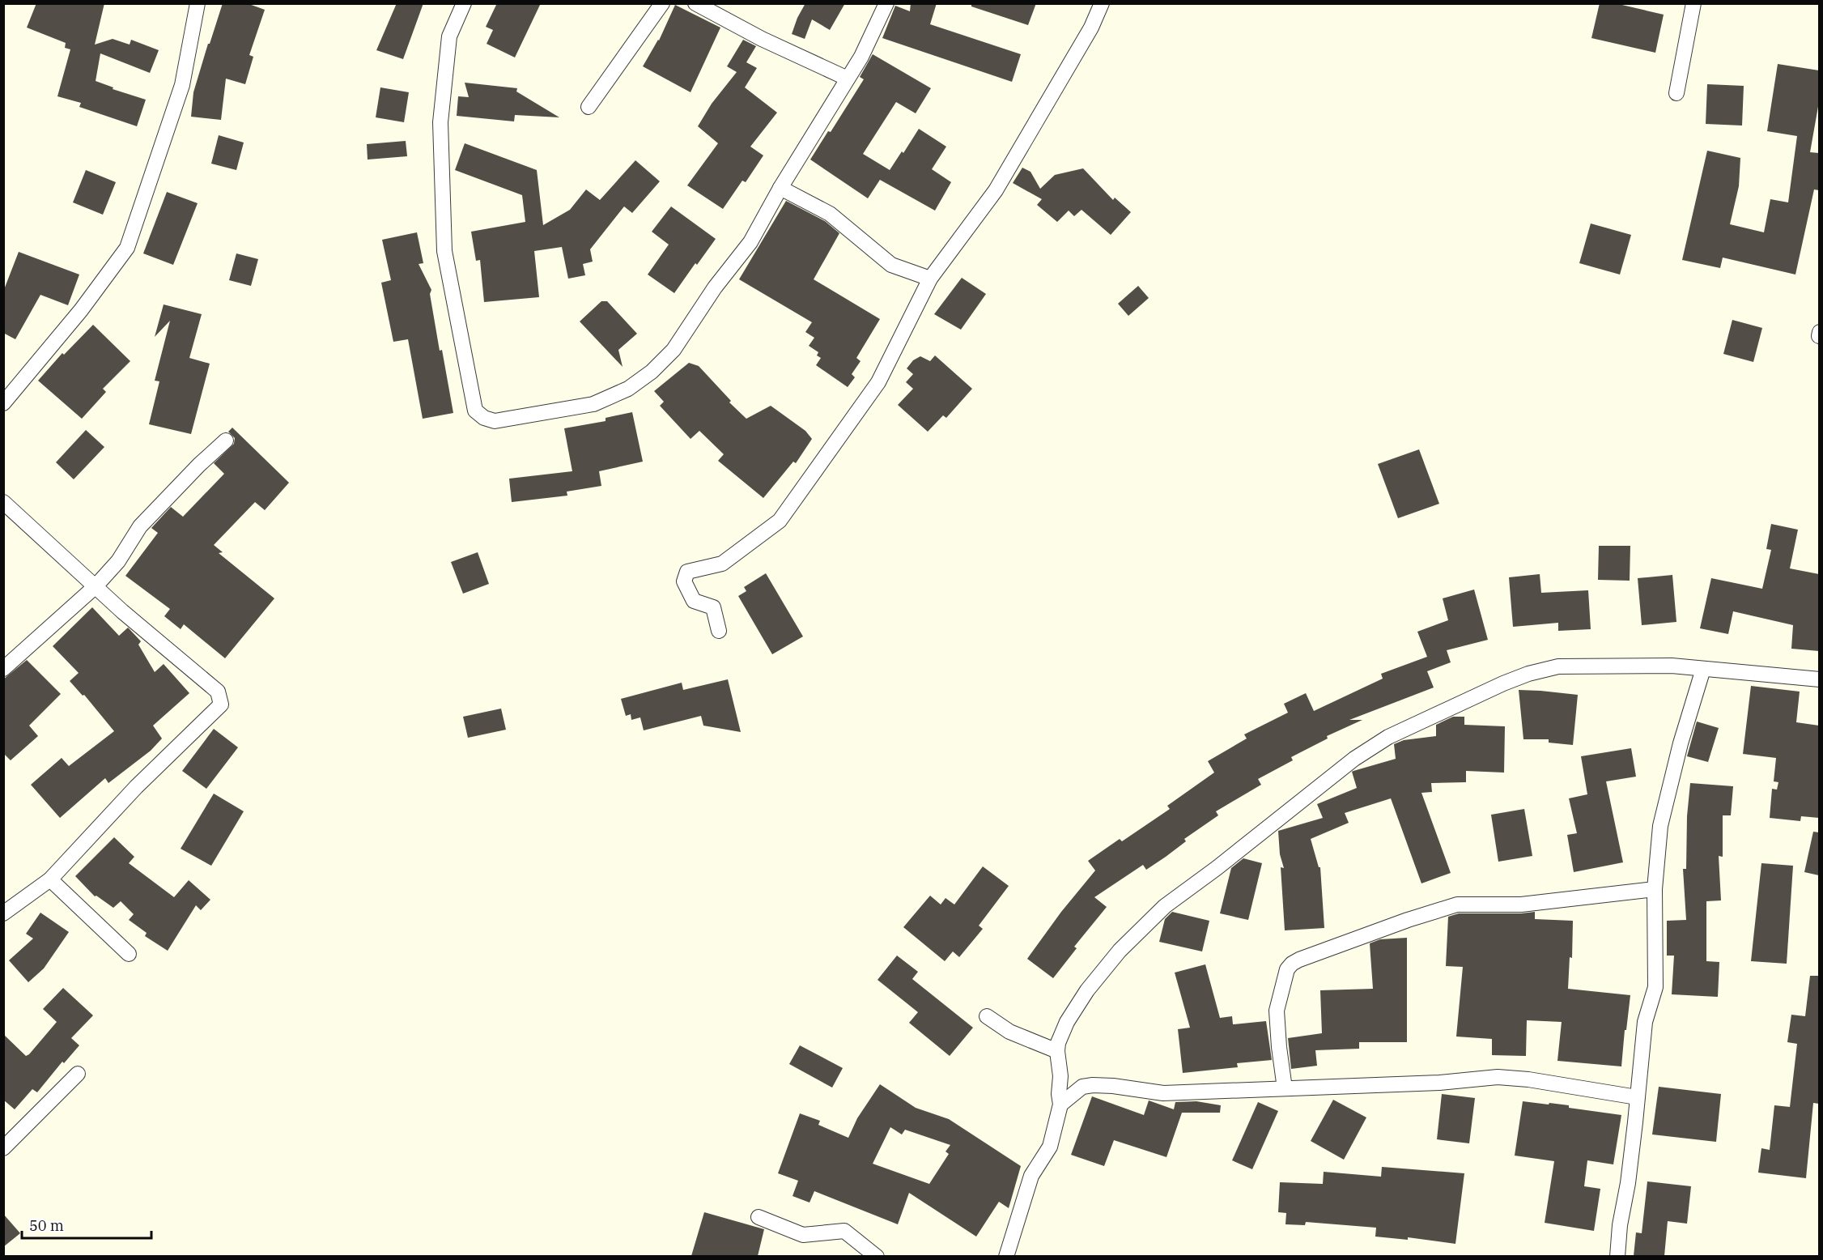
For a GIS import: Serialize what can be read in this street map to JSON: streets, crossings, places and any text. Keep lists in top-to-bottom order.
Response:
{
  "scale_bar": "50 m"
}
